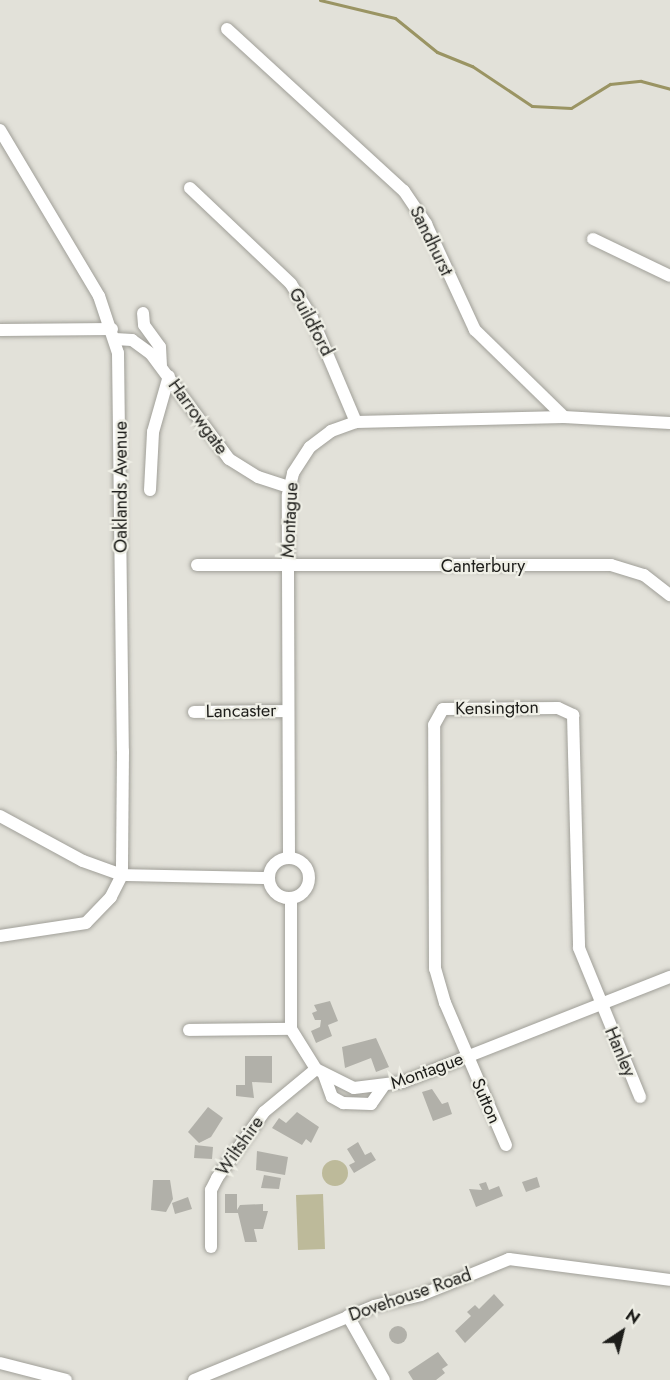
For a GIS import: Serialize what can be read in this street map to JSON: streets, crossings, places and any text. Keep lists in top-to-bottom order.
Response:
{
  "streets": {
    "street": [
      "Sandhurst",
      "Guildford",
      "Harrowgate",
      "Oaklands Avenue",
      "Montague",
      "Canterbury",
      "Kensington",
      "Lancaster",
      "Hanley",
      "Sutton",
      "Wiltshire",
      "Dovehouse Road"
    ]
  },
  "crossings": [
    ["Sandhurst", "Montague"],
    ["Guildford", "Montague"],
    ["Harrowgate", "Oaklands Avenue"],
    ["Harrowgate", "Montague"],
    ["Montague", "Canterbury"],
    ["Montague", "Kensington"],
    ["Montague", "Lancaster"],
    ["Montague", "Hanley"],
    ["Montague", "Sutton"],
    ["Montague", "Wiltshire"],
    ["Kensington", "Hanley"],
    ["Kensington", "Sutton"]
  ],
  "north": "top right"
}
